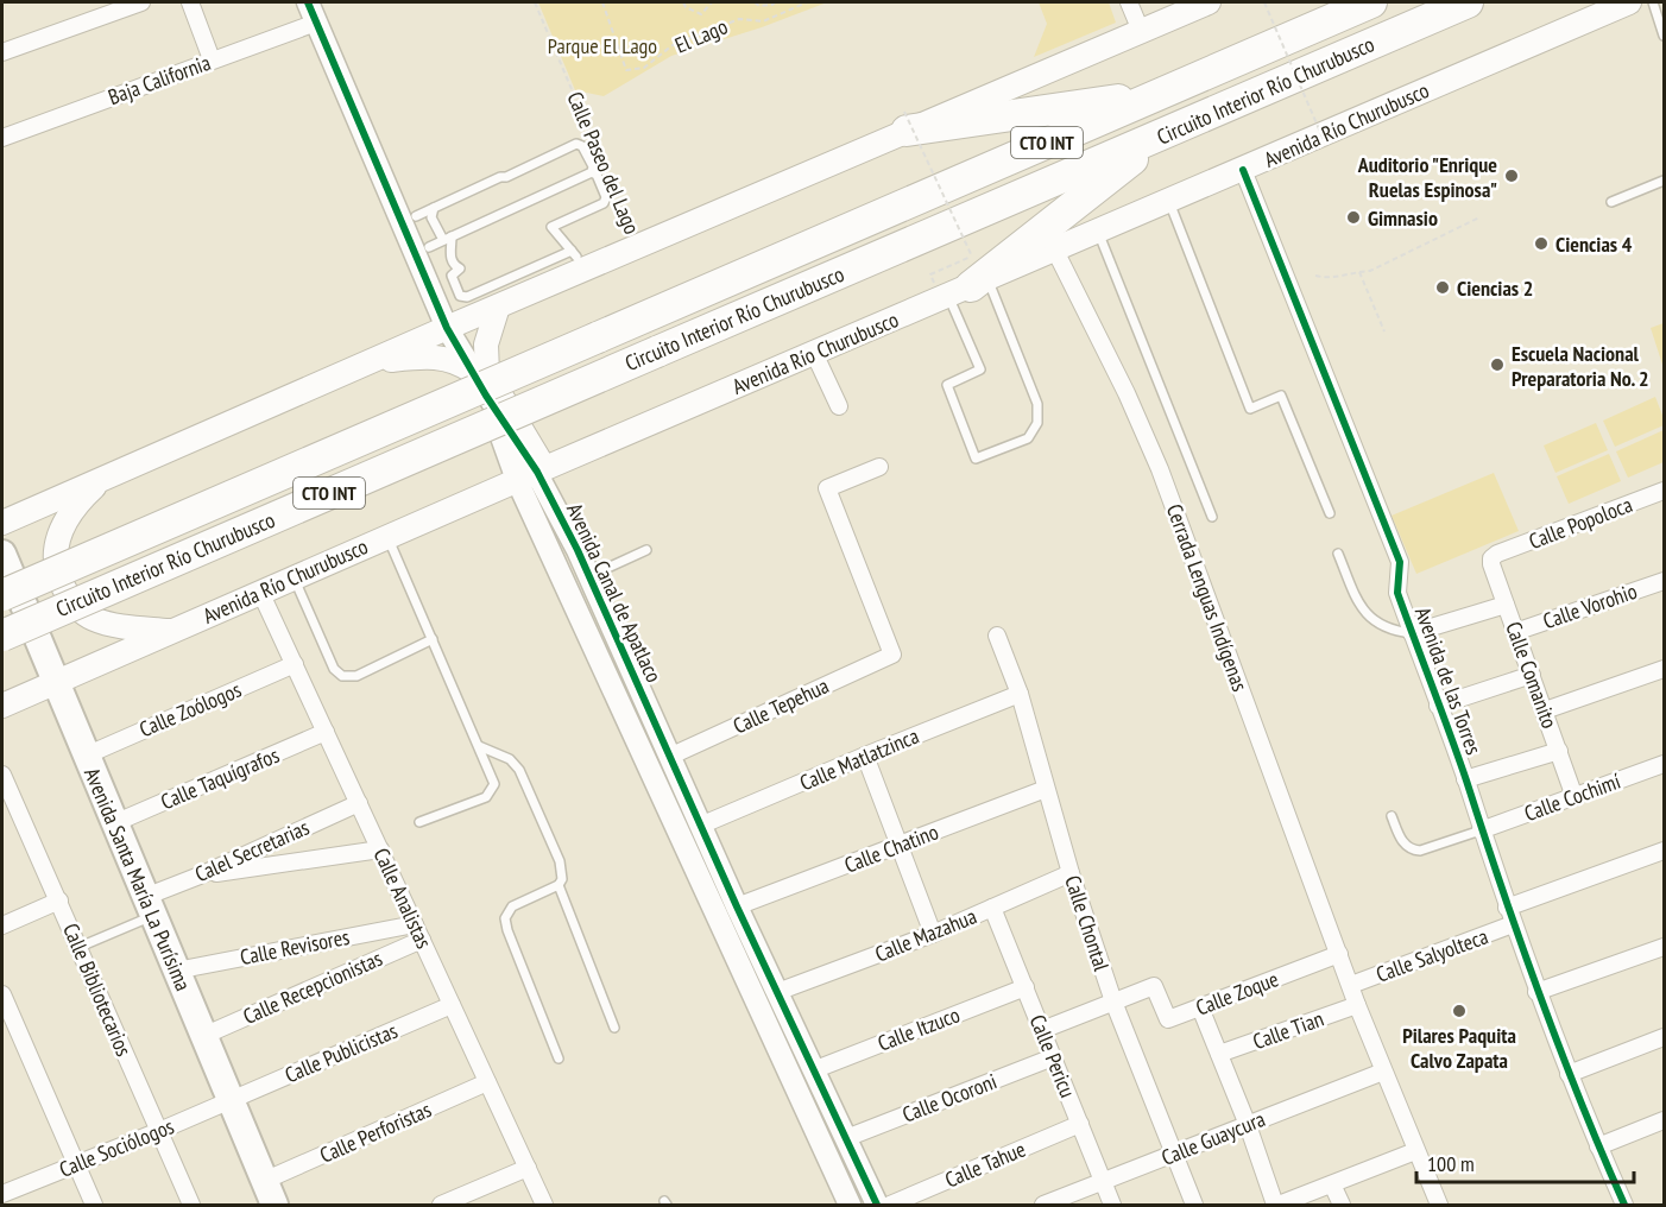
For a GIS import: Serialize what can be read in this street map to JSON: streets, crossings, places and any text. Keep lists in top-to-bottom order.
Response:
{
  "streets": {
    "highway": ["Circuito Interior Río Churubusco", "CTO INT"],
    "main road": ["Avenida Río Churubusco", "Avenida Santa María La Purísima"],
    "street": [
      "Baja California",
      "Calle Popoloca",
      "Avenida Canal de Apatlaco",
      "Cerrada Lenguas Indígenas",
      "Calle Vorohio",
      "Calle Comanito",
      "Avenida de las Torres",
      "Calle Tepehua",
      "Calle Zoólogos",
      "Calle Matlatzinca",
      "Calle Taquígrafos",
      "Calle Cochimí",
      "Calle Chatino",
      "Calel Secretarias",
      "Calle Analistas",
      "Calle Chontal",
      "Calle Mazahua",
      "Calle Revisores",
      "Calle Salyolteca",
      "Calle Recepcionistas",
      "Calle Bibliotecarios",
      "Calle Zoque",
      "Calle Itzuco",
      "Calle Tian",
      "Calle Publicistas",
      "Calle Pericu",
      "Calle Ocoroni",
      "Calle Perforistas",
      "Calle Guaycura",
      "Calle Sociólogos",
      "Calle Tahue"
    ],
    "path": ["El Lago", "Calle Paseo del Lago"]
  },
  "crossings": [
    ["Baja California", "Avenida Canal de Apatlaco"],
    ["Avenida Río Churubusco", "Avenida Canal de Apatlaco"],
    ["Avenida Río Churubusco", "Cerrada Lenguas Indígenas"],
    ["Avenida Río Churubusco", "Avenida de las Torres"],
    ["Avenida Río Churubusco", "Avenida Santa María La Purísima"],
    ["Avenida Río Churubusco", "Calle Analistas"],
    ["Calle Popoloca", "Calle Comanito"],
    ["Avenida Canal de Apatlaco", "Calle Tepehua"],
    ["Avenida Canal de Apatlaco", "Calle Matlatzinca"],
    ["Avenida Canal de Apatlaco", "Calle Chatino"],
    ["Avenida Canal de Apatlaco", "Calle Mazahua"],
    ["Avenida Canal de Apatlaco", "Calle Itzuco"],
    ["Avenida Canal de Apatlaco", "Calle Ocoroni"],
    ["Cerrada Lenguas Indígenas", "Calle Salyolteca"],
    ["Cerrada Lenguas Indígenas", "Calle Zoque"],
    ["Cerrada Lenguas Indígenas", "Calle Tian"],
    ["Cerrada Lenguas Indígenas", "Calle Guaycura"],
    ["Calle Vorohio", "Calle Comanito"],
    ["Calle Comanito", "Calle Cochimí"],
    ["Avenida de las Torres", "Calle Cochimí"],
    ["Avenida de las Torres", "Calle Salyolteca"],
    ["Calle Zoólogos", "Avenida Santa María La Purísima"],
    ["Calle Zoólogos", "Calle Analistas"],
    ["Calle Matlatzinca", "Calle Chontal"],
    ["Calle Taquígrafos", "Avenida Santa María La Purísima"],
    ["Calle Taquígrafos", "Calle Analistas"],
    ["Calle Chatino", "Calle Chontal"],
    ["Calel Secretarias", "Avenida Santa María La Purísima"],
    ["Calel Secretarias", "Calle Analistas"],
    ["Avenida Santa María La Purísima", "Calle Revisores"],
    ["Avenida Santa María La Purísima", "Calle Recepcionistas"],
    ["Avenida Santa María La Purísima", "Calle Publicistas"],
    ["Avenida Santa María La Purísima", "Calle Perforistas"],
    ["Avenida Santa María La Purísima", "Calle Sociólogos"],
    ["Calle Analistas", "Calle Revisores"],
    ["Calle Analistas", "Calle Recepcionistas"],
    ["Calle Analistas", "Calle Publicistas"],
    ["Calle Analistas", "Calle Perforistas"],
    ["Calle Chontal", "Calle Mazahua"],
    ["Calle Chontal", "Calle Zoque"],
    ["Calle Chontal", "Calle Guaycura"],
    ["Calle Mazahua", "Calle Pericu"],
    ["Calle Revisores", "Calle Recepcionistas"],
    ["Calle Bibliotecarios", "Calle Sociólogos"],
    ["Calle Itzuco", "Calle Pericu"],
    ["Calle Publicistas", "Calle Sociólogos"],
    ["Calle Pericu", "Calle Ocoroni"],
    ["Calle Pericu", "Calle Guaycura"],
    ["Calle Pericu", "Calle Tahue"]
  ],
  "parks": ["Parque El Lago"],
  "places": [
    "Auditorio \"Enrique Ruelas Espinosa\"",
    "Gimnasio",
    "Ciencias 4",
    "Ciencias 2",
    "Escuela Nacional Preparatoria No. 2",
    "Pilares Paquita Calvo Zapata"
  ],
  "scale_bar": "100 m"
}
